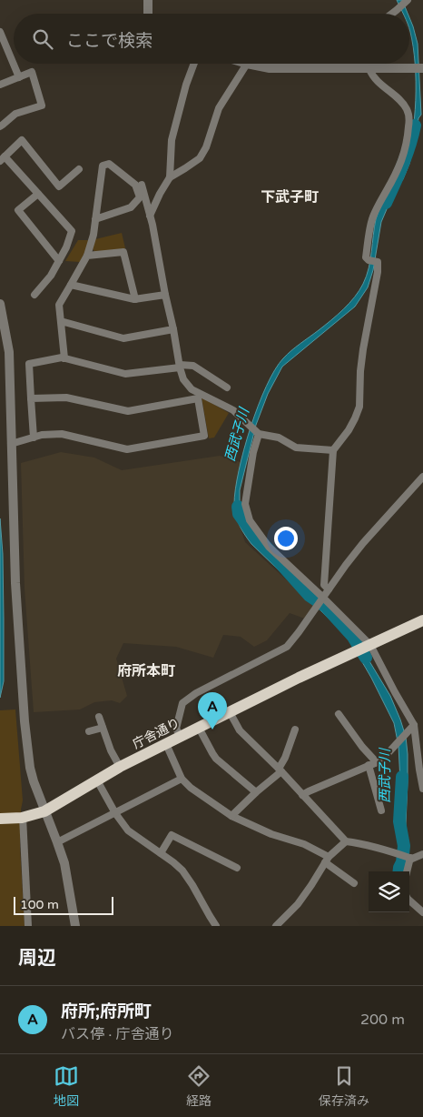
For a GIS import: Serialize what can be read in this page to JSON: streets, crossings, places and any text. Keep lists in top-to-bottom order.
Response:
{
  "streets": {
    "highway": ["庁舎通り"]
  },
  "districts": ["下武子町", "府所本町"],
  "water": ["西武子川"],
  "scale_bar": "100 m",
  "page": {
    "search": "ここで検索",
    "pins": "A",
    "scale": "100 m",
    "heading": "周辺",
    "list": [
      {
        "mark": "A",
        "name": "府所;府所町",
        "note": "バス停 · 庁舎通り",
        "value": "200 m"
      }
    ],
    "nav": ["地図", "経路", "保存済み"]
  }
}
